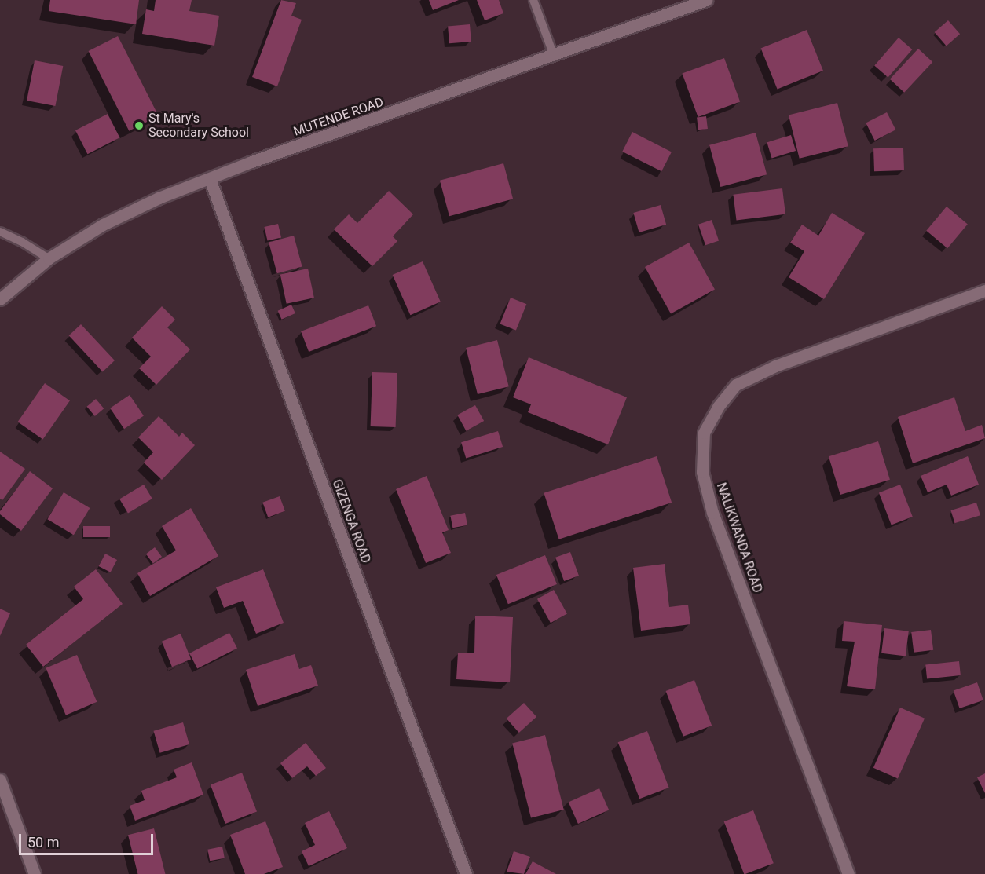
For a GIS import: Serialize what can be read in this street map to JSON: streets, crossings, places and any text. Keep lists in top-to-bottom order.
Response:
{
  "streets": {
    "street": ["MUTENDE ROAD", "GIZENGA ROAD", "NALIKWANDA ROAD"]
  },
  "crossings": [
    ["MUTENDE ROAD", "GIZENGA ROAD"]
  ],
  "places": ["St Mary's Secondary School"],
  "scale_bar": "50 m"
}
